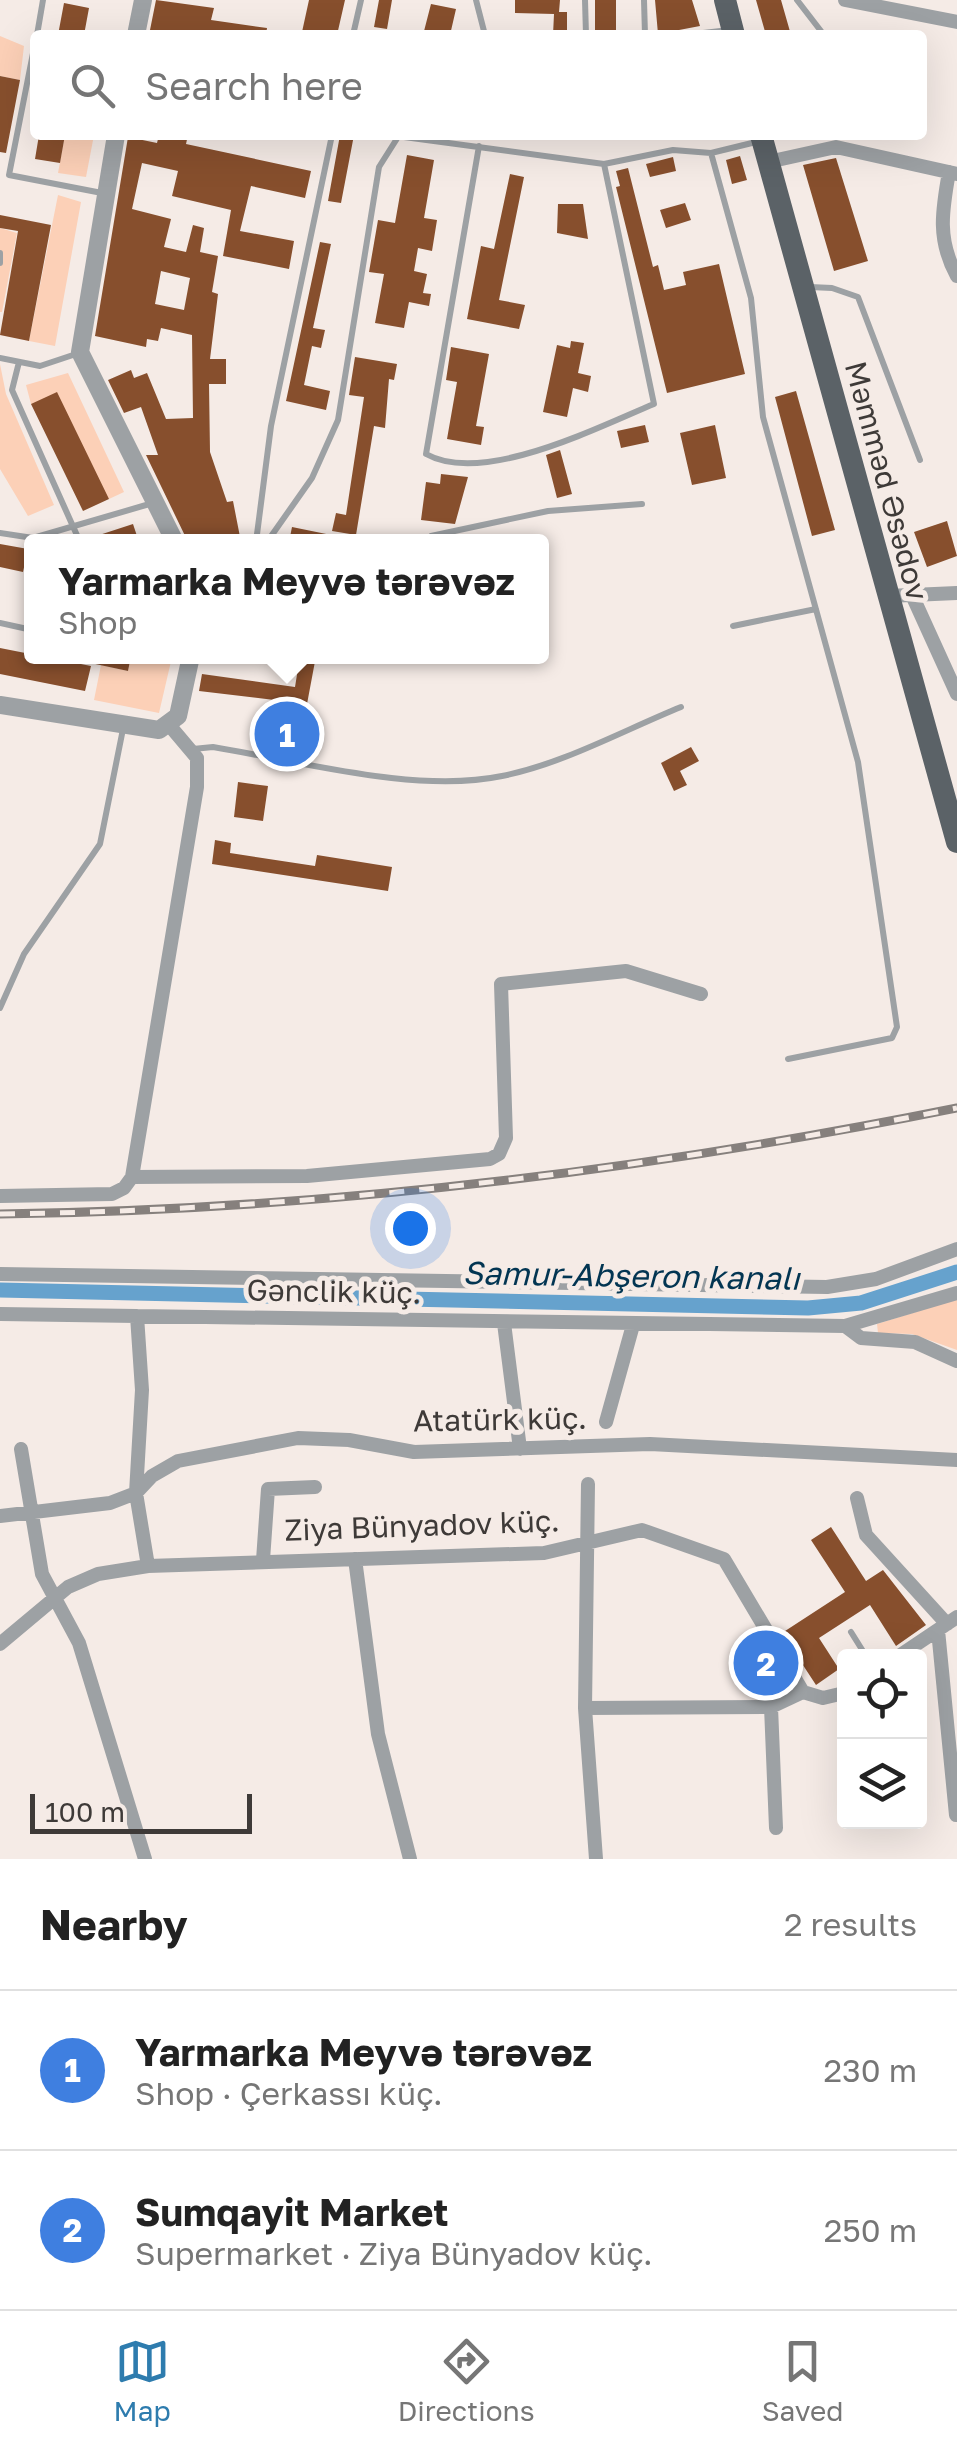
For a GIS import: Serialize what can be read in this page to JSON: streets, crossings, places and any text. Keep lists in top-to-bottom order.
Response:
{
  "streets": {
    "main road": ["Məmməd Əsədov"],
    "street": ["Gənclik küç.", "Atatürk küç.", "Ziya Bünyadov küç."]
  },
  "water": ["Samur-Abşeron kanalı"],
  "scale_bar": "100 m",
  "page": {
    "search": "Search here",
    "popup": ["Yarmarka Meyvә tәrәvәz", "Shop"],
    "pins": ["1", "2"],
    "scale": "100 m",
    "heading": ["Nearby", "2 results"],
    "list": [
      {
        "mark": "1",
        "name": "Yarmarka Meyvә tәrәvәz",
        "note": "Shop · Çerkassı küç.",
        "value": "230 m"
      },
      {
        "mark": "2",
        "name": "Sumqayit Market",
        "note": "Supermarket · Ziya Bünyadov küç.",
        "value": "250 m"
      }
    ],
    "nav": ["Map", "Directions", "Saved"]
  }
}
